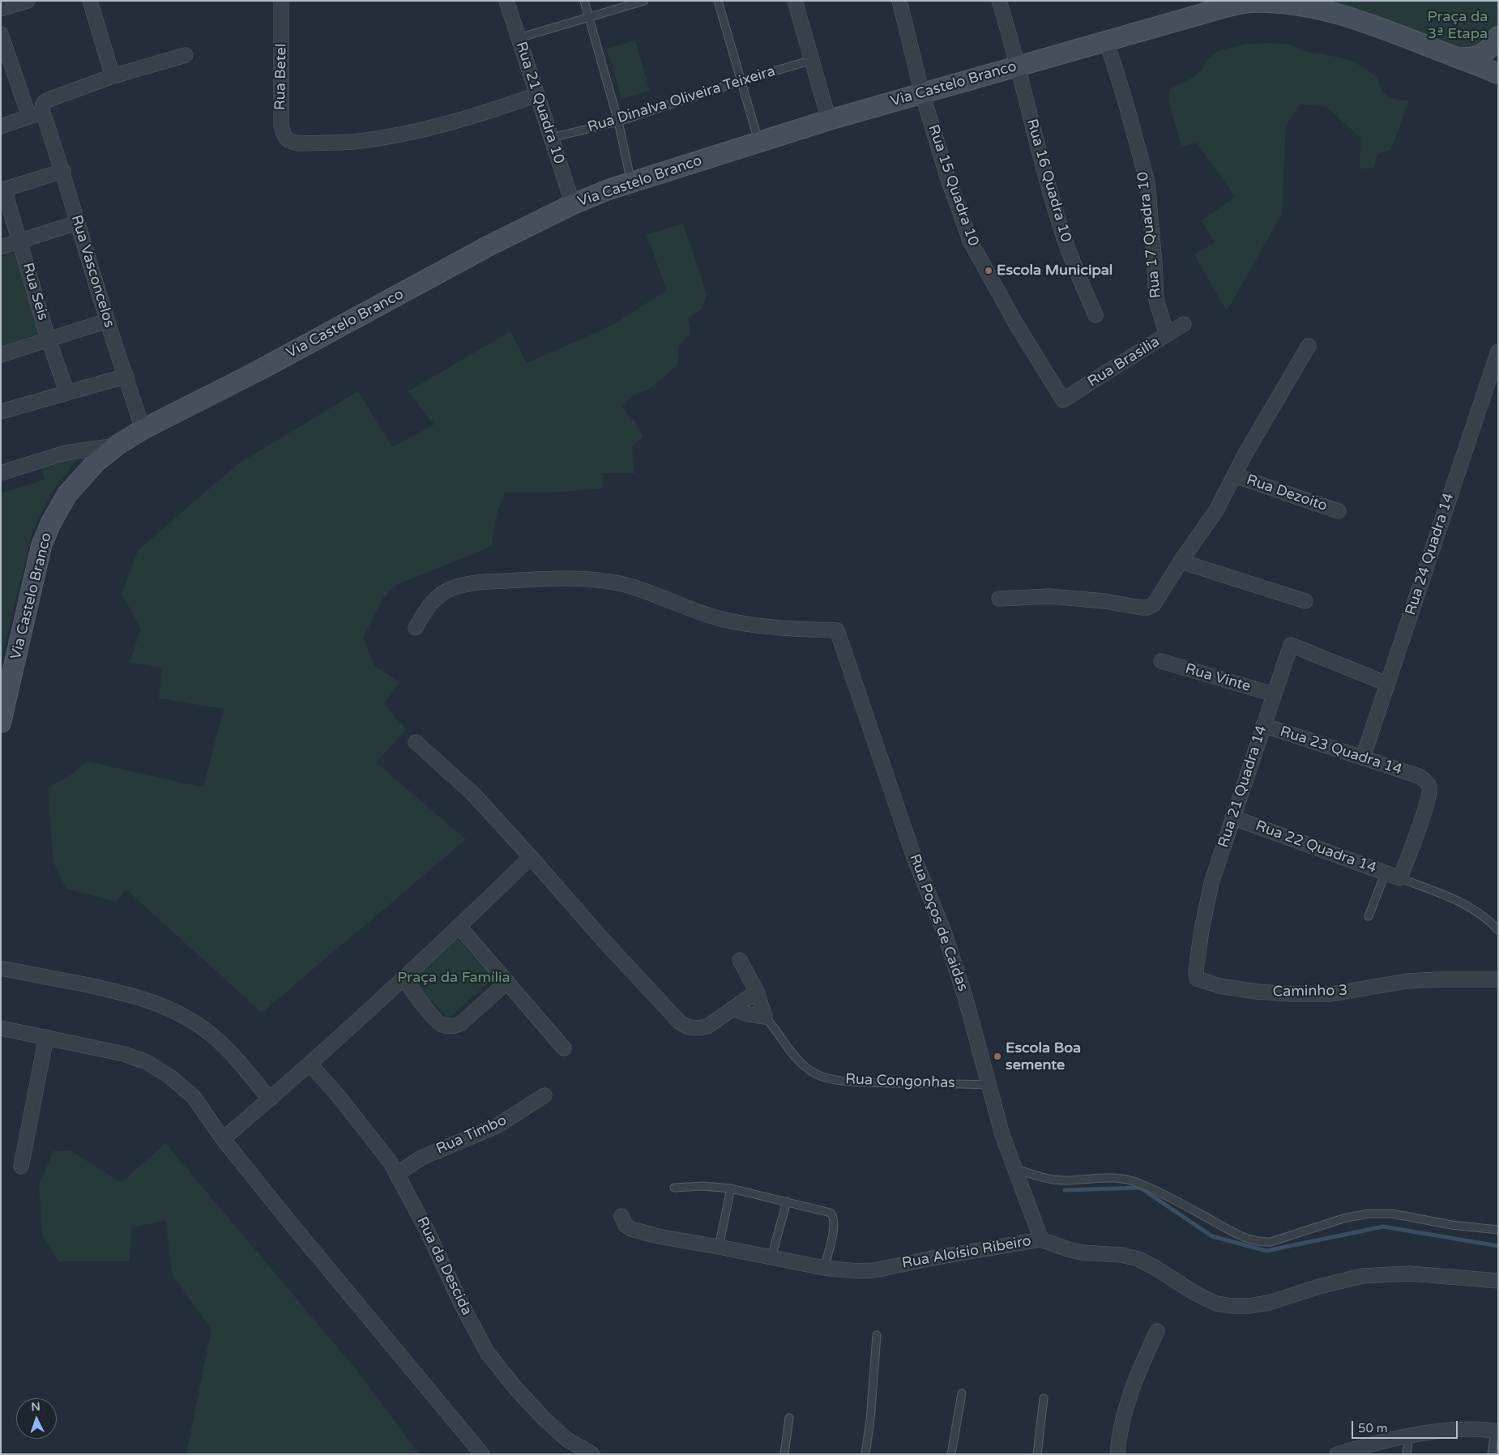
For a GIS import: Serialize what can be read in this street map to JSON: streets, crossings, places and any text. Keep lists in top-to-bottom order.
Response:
{
  "streets": {
    "main road": ["Via Castelo Branco"],
    "street": [
      "Rua Betel",
      "Rua 21 Quadra 10",
      "Rua 16 Quadra 10",
      "Rua 15 Quadra 10",
      "Rua 17 Quadra 10",
      "Rua Vasconcelos",
      "Rua Seis",
      "Rua Brasilia",
      "Rua Dezoito",
      "Rua 24 Quadra 14",
      "Rua Vinte",
      "Rua 23 Quadra 14",
      "Rua 21 Quadra 14",
      "Rua 22 Quadra 14",
      "Rua Poços de Caidas",
      "Caminho 3",
      "Rua Timbo",
      "Rua Aloísio Ribeiro",
      "Rua da Descida"
    ],
    "lane": ["Rua Dinalva Oliveira Teixeira", "Rua Congonhas"]
  },
  "crossings": [
    ["Rua Betel", "Rua 21 Quadra 10"],
    ["Via Castelo Branco", "Rua 21 Quadra 10"],
    ["Via Castelo Branco", "Rua 16 Quadra 10"],
    ["Via Castelo Branco", "Rua 15 Quadra 10"],
    ["Via Castelo Branco", "Rua 17 Quadra 10"],
    ["Via Castelo Branco", "Rua Vasconcelos"],
    ["Rua Dinalva Oliveira Teixeira", "Rua 21 Quadra 10"],
    ["Rua 15 Quadra 10", "Rua Brasilia"],
    ["Rua 17 Quadra 10", "Rua Brasilia"],
    ["Rua 24 Quadra 14", "Rua 23 Quadra 14"],
    ["Rua 24 Quadra 14", "Rua 21 Quadra 14"],
    ["Rua Vinte", "Rua 21 Quadra 14"],
    ["Rua 23 Quadra 14", "Rua 21 Quadra 14"],
    ["Rua 23 Quadra 14", "Rua 22 Quadra 14"],
    ["Rua 21 Quadra 14", "Rua 22 Quadra 14"],
    ["Rua 21 Quadra 14", "Caminho 3"],
    ["Rua Poços de Caidas", "Rua Congonhas"],
    ["Rua Poços de Caidas", "Rua Aloísio Ribeiro"],
    ["Rua Timbo", "Rua da Descida"]
  ],
  "parks": ["Praça da 3ª Etapa", "Praça da Família"],
  "places": ["Escola Municipal", "Escola Boa semente"],
  "scale_bar": "50 m",
  "north": "top"
}
